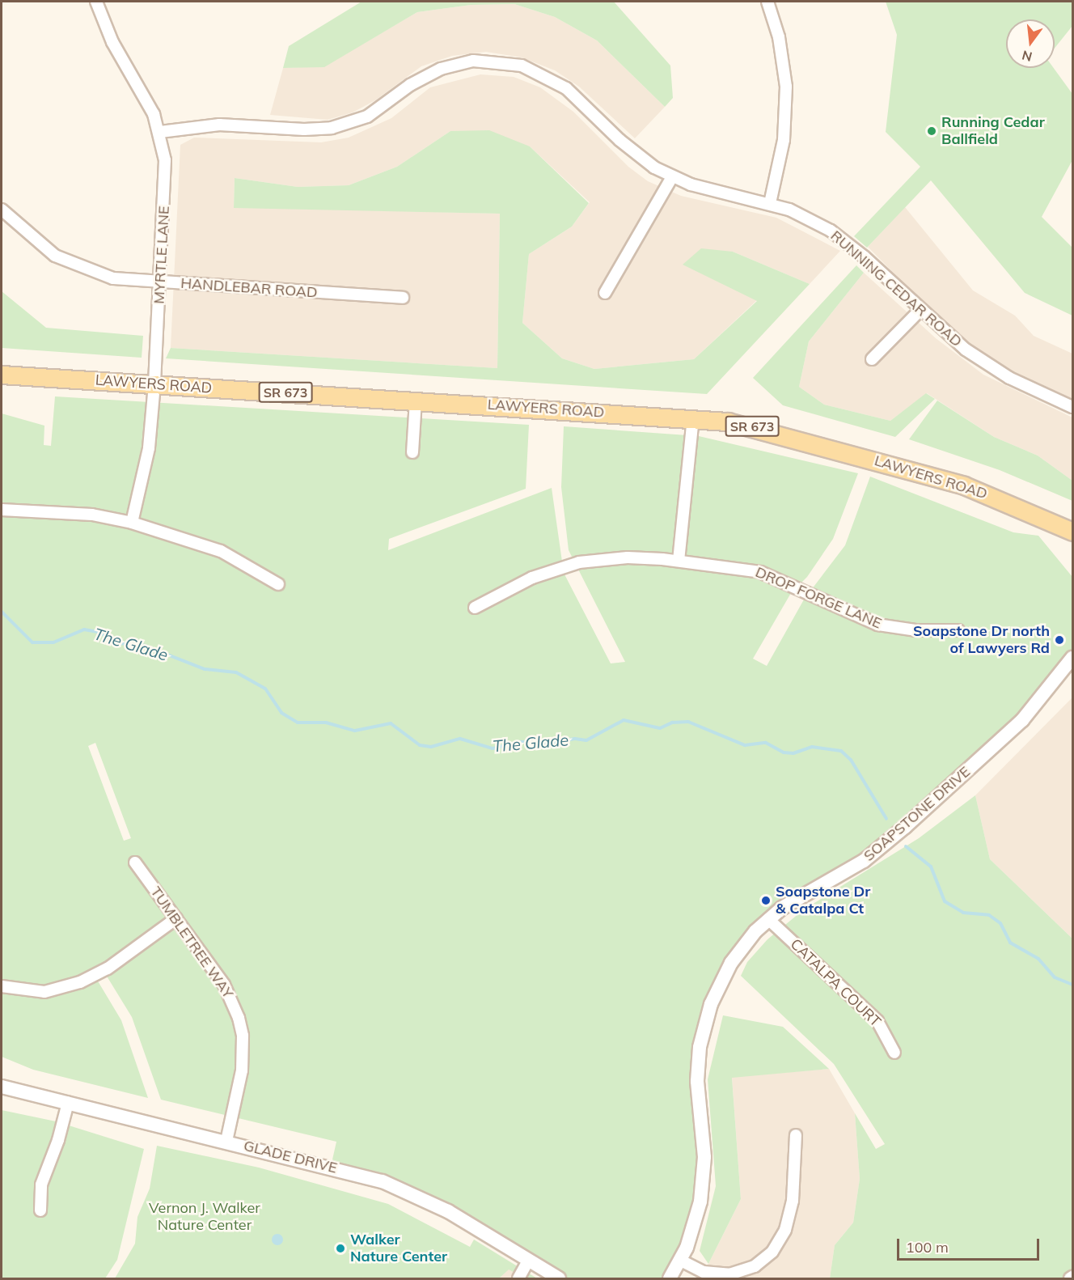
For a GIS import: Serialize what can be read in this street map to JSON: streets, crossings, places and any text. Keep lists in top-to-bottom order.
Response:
{
  "streets": {
    "main road": ["LAWYERS ROAD", "SR 673"],
    "street": [
      "MYRTLE LANE",
      "HANDLEBAR ROAD",
      "RUNNING CEDAR ROAD",
      "DROP FORGE LANE",
      "SOAPSTONE DRIVE",
      "TUMBLETREE WAY",
      "CATALPA COURT",
      "GLADE DRIVE"
    ]
  },
  "crossings": [
    ["MYRTLE LANE", "HANDLEBAR ROAD"],
    ["MYRTLE LANE", "RUNNING CEDAR ROAD"],
    ["MYRTLE LANE", "LAWYERS ROAD"],
    ["SOAPSTONE DRIVE", "CATALPA COURT"],
    ["TUMBLETREE WAY", "GLADE DRIVE"]
  ],
  "water": ["The Glade"],
  "parks": ["Vernon J. Walker Nature Center"],
  "places": [
    "Running Cedar Ballfield",
    "Soapstone Dr north of Lawyers Rd",
    "Soapstone Dr & Catalpa Ct",
    "Walker Nature Center"
  ],
  "scale_bar": "100 m",
  "north": "bottom"
}
